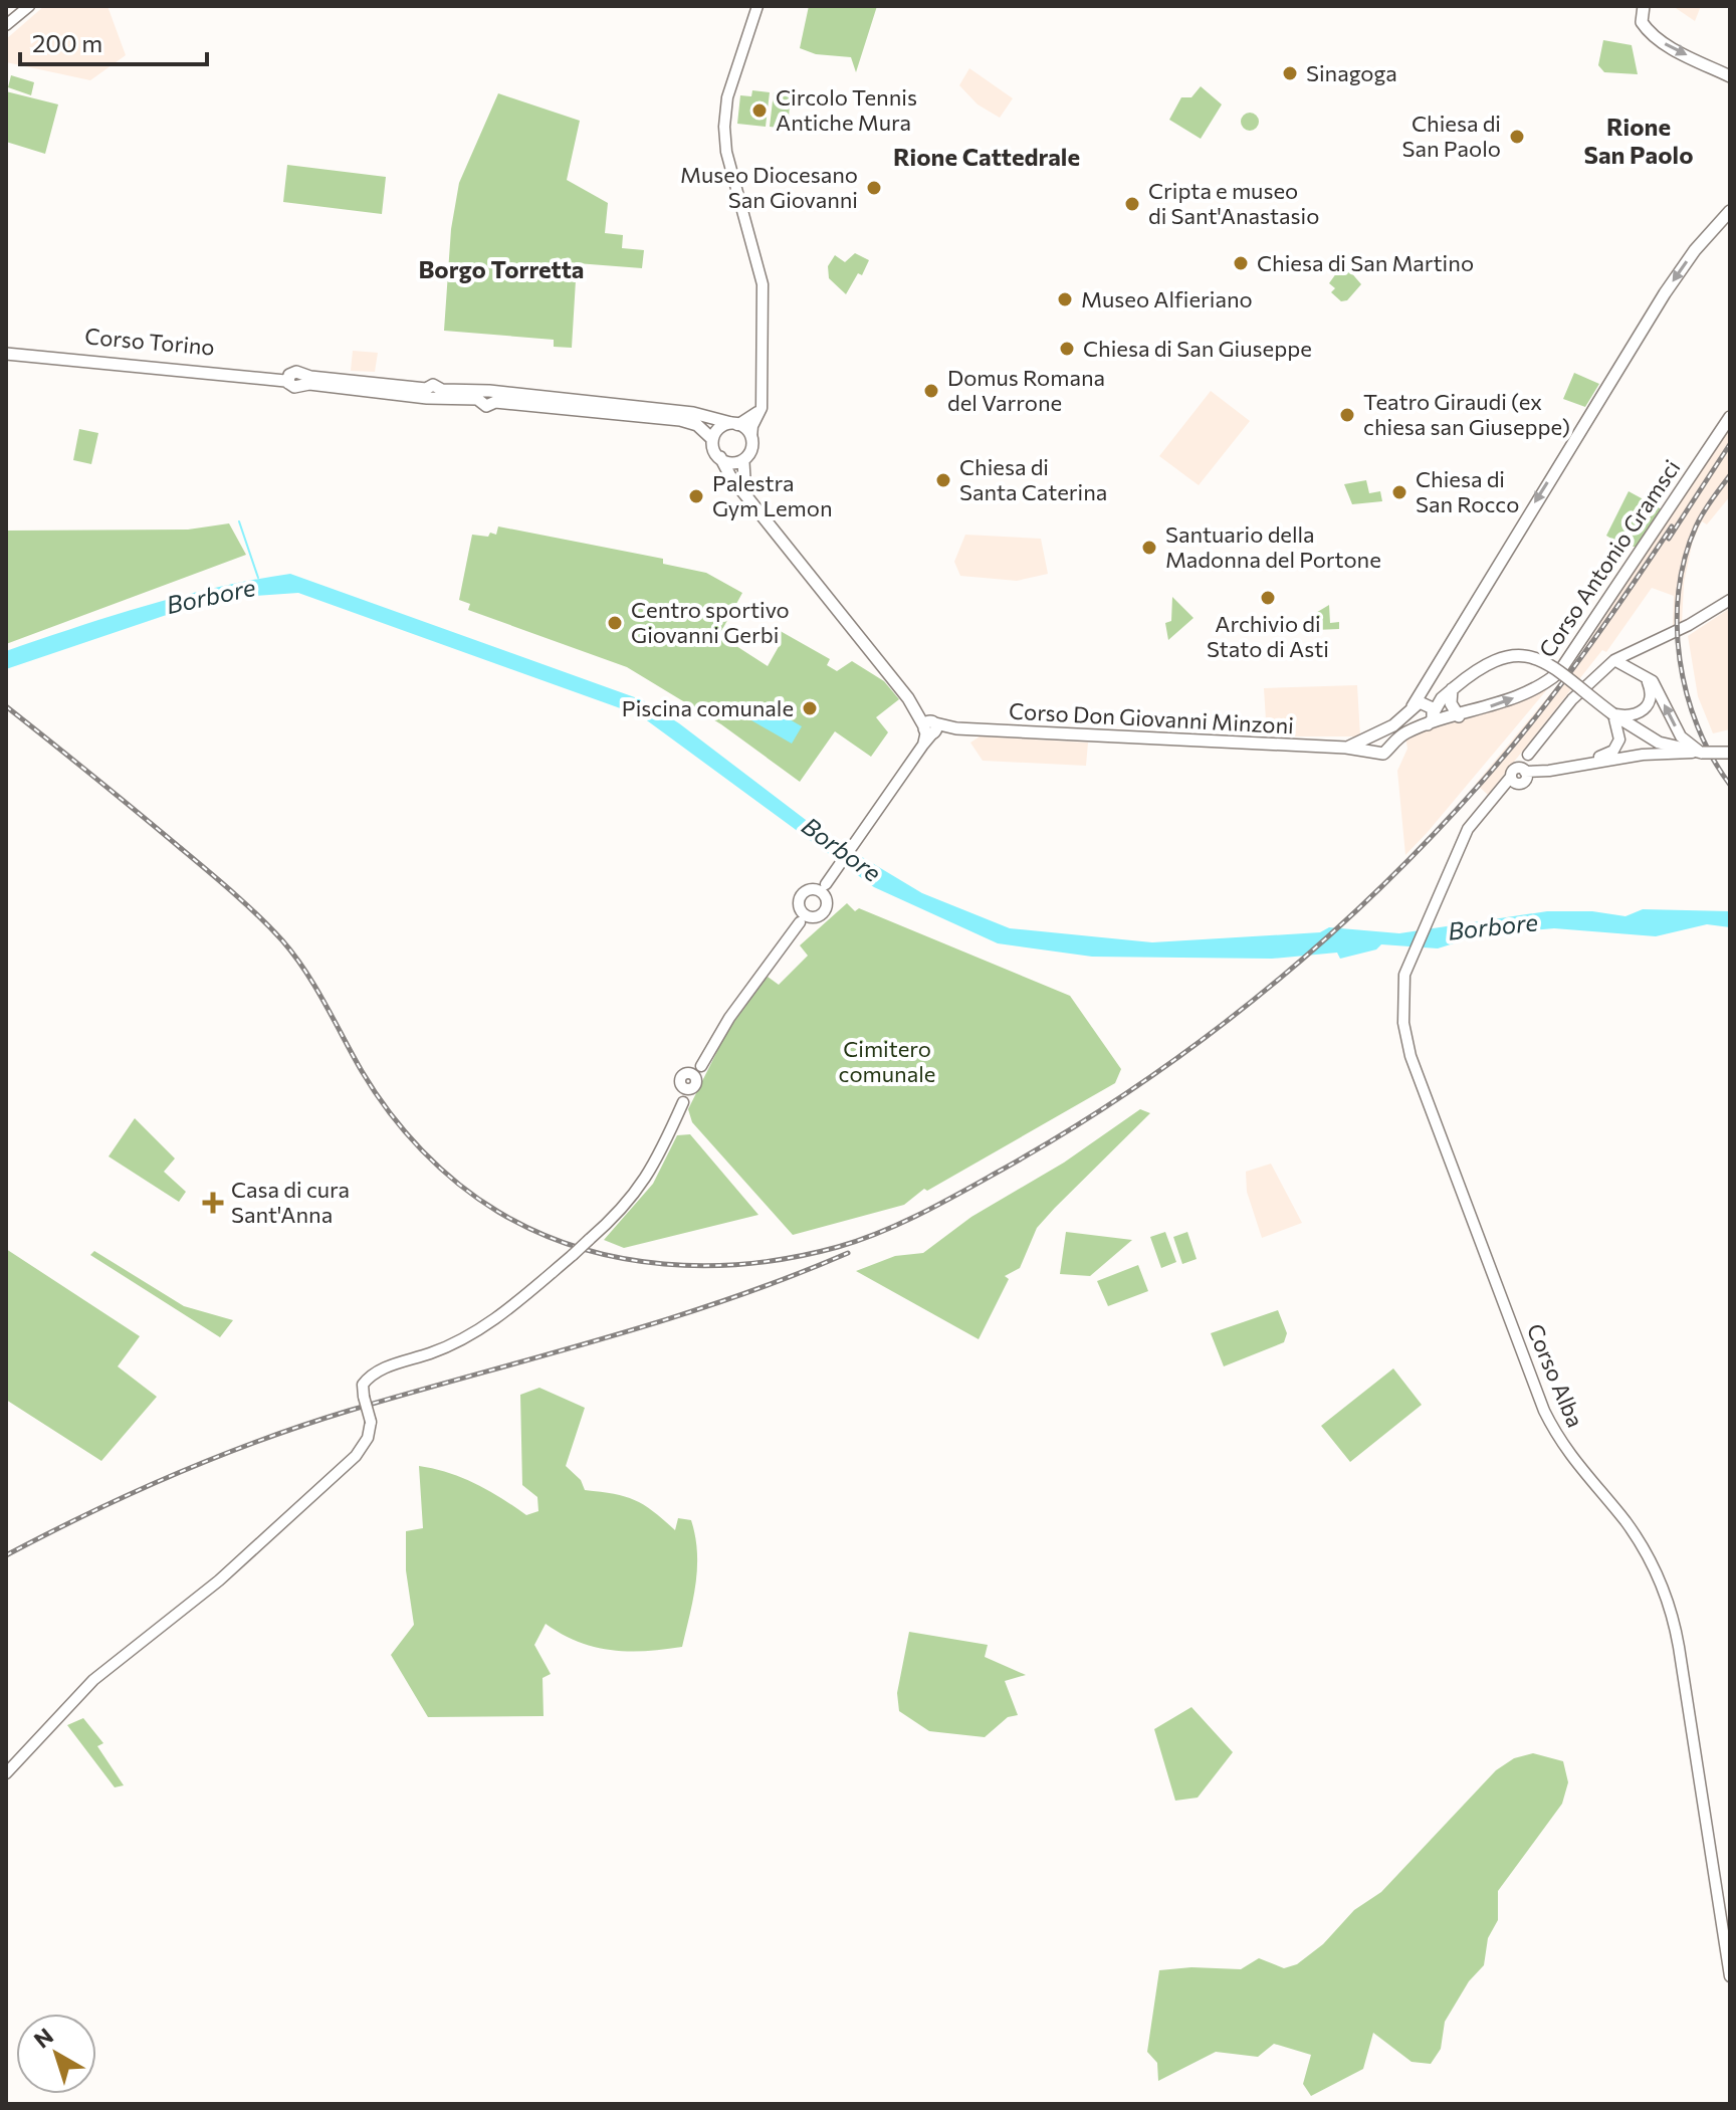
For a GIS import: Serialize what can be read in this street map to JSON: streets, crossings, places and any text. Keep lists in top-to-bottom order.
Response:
{
  "streets": {
    "main road": ["Corso Torino", "Corso Antonio Gramsci", "Corso Don Giovanni Minzoni"],
    "street": ["Corso Alba"]
  },
  "one_way": ["Corso Antonio Gramsci"],
  "districts": ["Rione San Paolo", "Rione Cattedrale", "Borgo Torretta"],
  "water": ["Borbore"],
  "parks": ["Cimitero comunale"],
  "places": {
    "other": [
      "Sinagoga",
      "Circolo Tennis Antiche Mura",
      "Chiesa di San Paolo",
      "Museo Diocesano San Giovanni",
      "Cripta e museo di Sant'Anastasio",
      "Chiesa di San Martino",
      "Museo Alfieriano",
      "Chiesa di San Giuseppe",
      "Domus Romana del Varrone",
      "Teatro Giraudi (ex chiesa san Giuseppe)",
      "Chiesa di Santa Caterina",
      "Chiesa di San Rocco",
      "Palestra Gym Lemon",
      "Santuario della Madonna del Portone",
      "Archivio di Stato di Asti",
      "Centro sportivo Giovanni Gerbi",
      "Piscina comunale"
    ],
    "health": ["Casa di cura Sant'Anna"]
  },
  "scale_bar": "200 m",
  "north": "top left"
}
